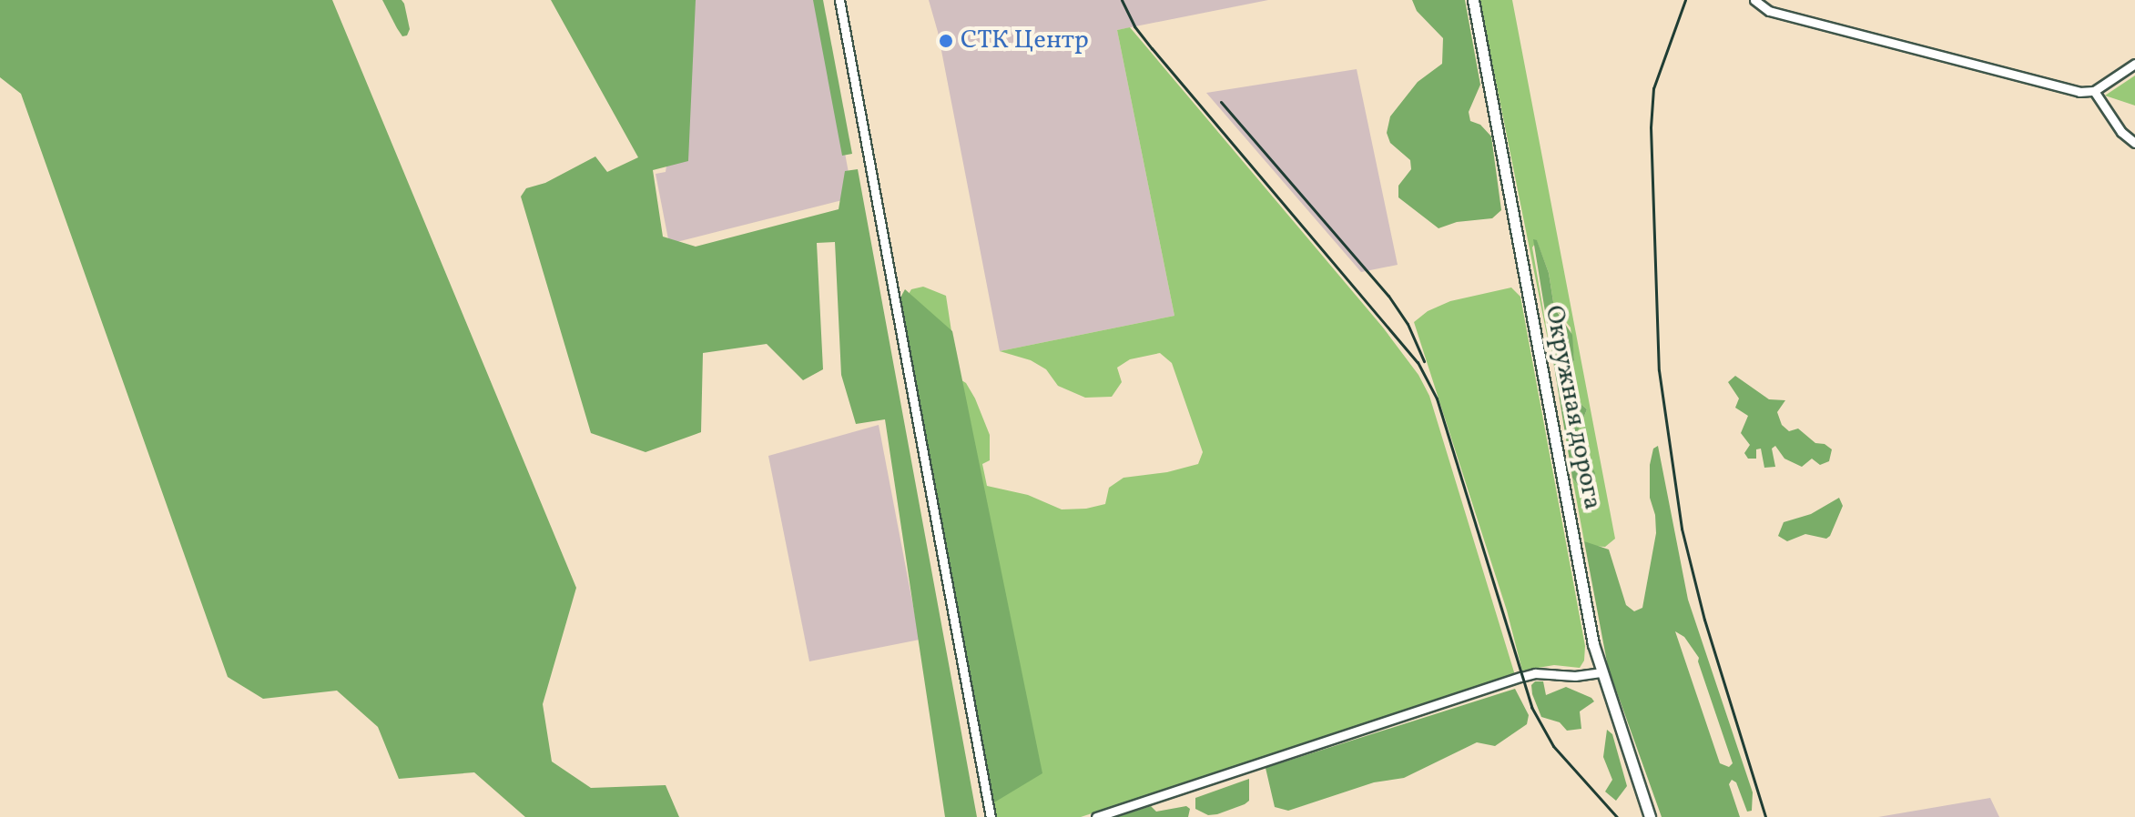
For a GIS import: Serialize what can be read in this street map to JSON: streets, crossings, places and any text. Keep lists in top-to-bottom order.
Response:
{
  "streets": {
    "main road": ["Окружная дорога"]
  },
  "places": ["СТК Центр"]
}
